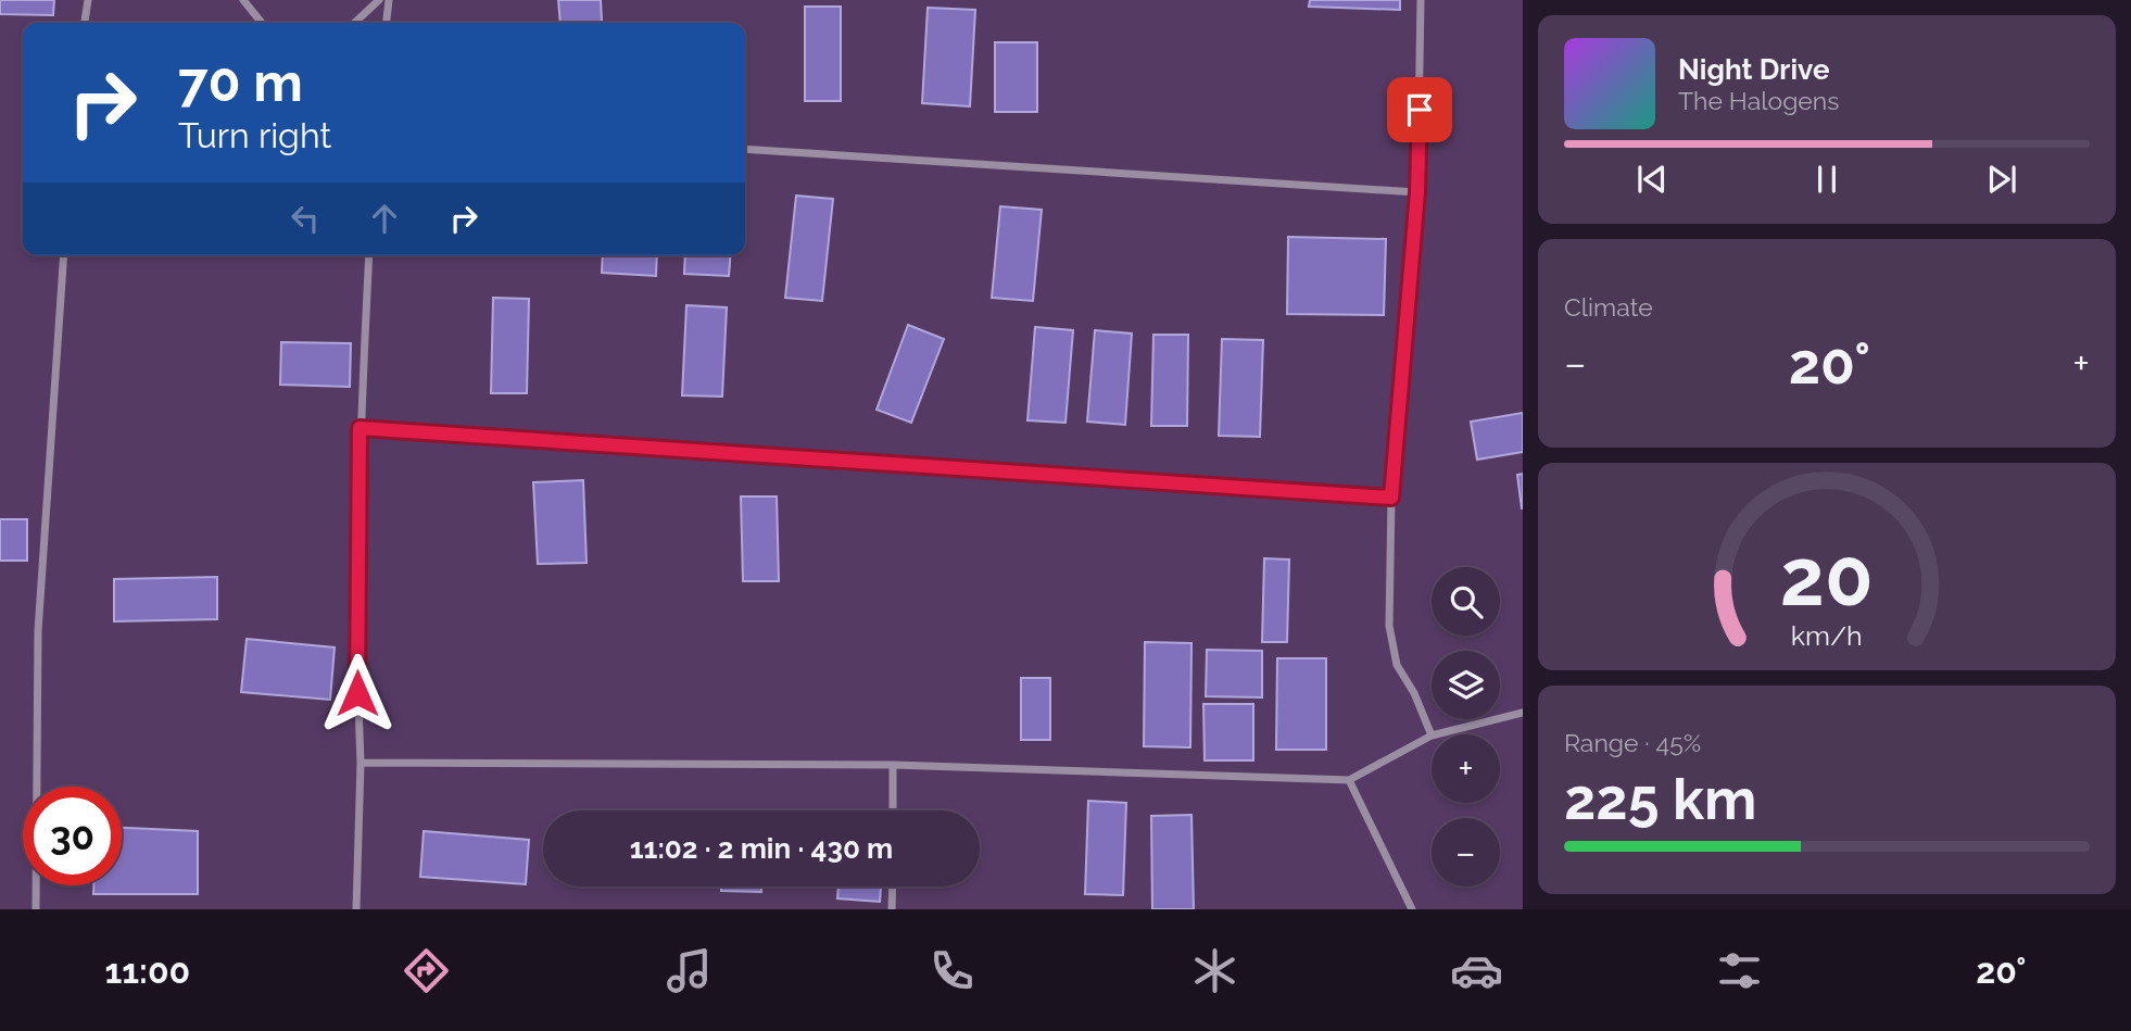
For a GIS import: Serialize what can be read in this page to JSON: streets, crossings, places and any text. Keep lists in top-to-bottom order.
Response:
{
  "page": {
    "turn": ["70 m", "Turn right"],
    "song": ["Night Drive", "The Halogens"],
    "tile": [
      "Climate",
      ["Range · 45%", "225 km"]
    ],
    "heat": ["−", "20°", "+"],
    "map_buttons": ["+", "−"],
    "limit": "30",
    "trip": "11:02 · 2 min · 430 m",
    "tabs": ["11:00", "20°"],
    "gauge": ["20", "km/h"]
  }
}
